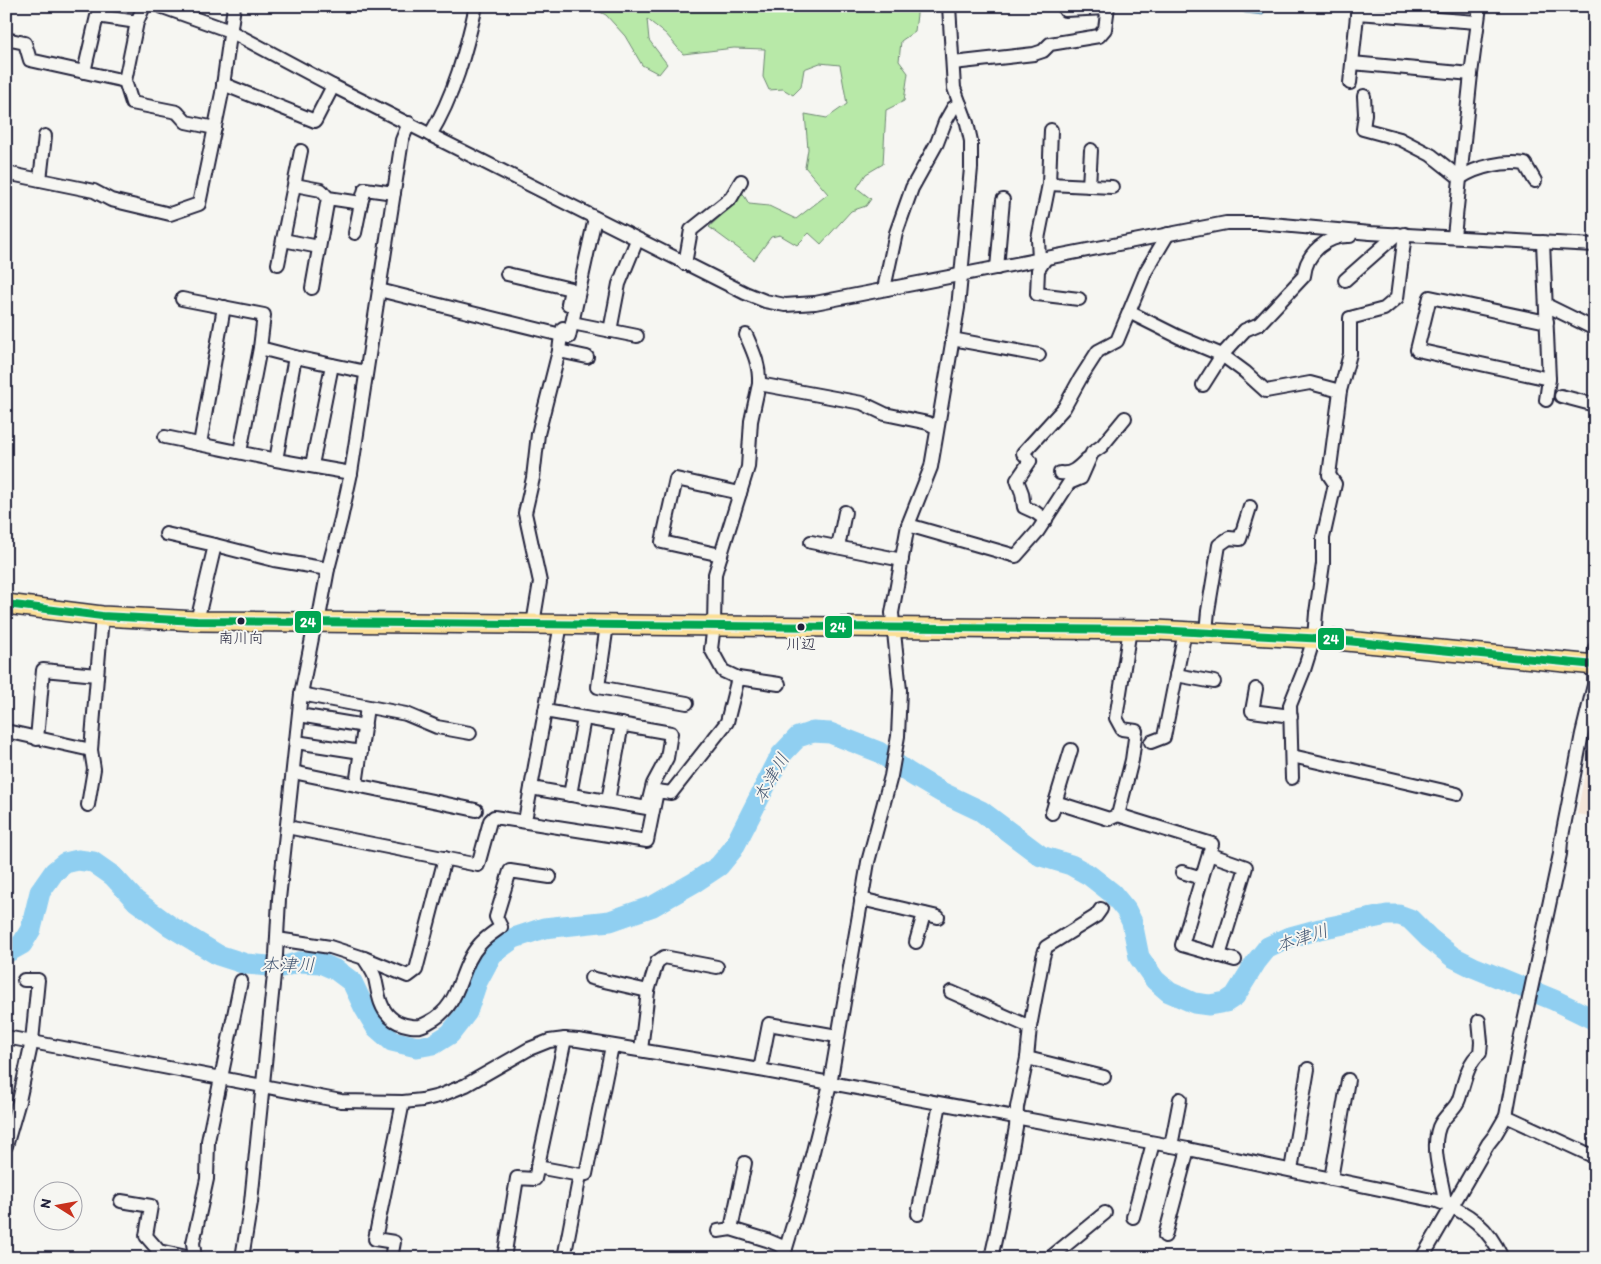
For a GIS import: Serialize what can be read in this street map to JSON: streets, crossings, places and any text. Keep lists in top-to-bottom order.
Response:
{
  "water": ["本津川"],
  "places": ["南川向", "川辺"],
  "lines": ["transit line 24"],
  "north": "left"
}
